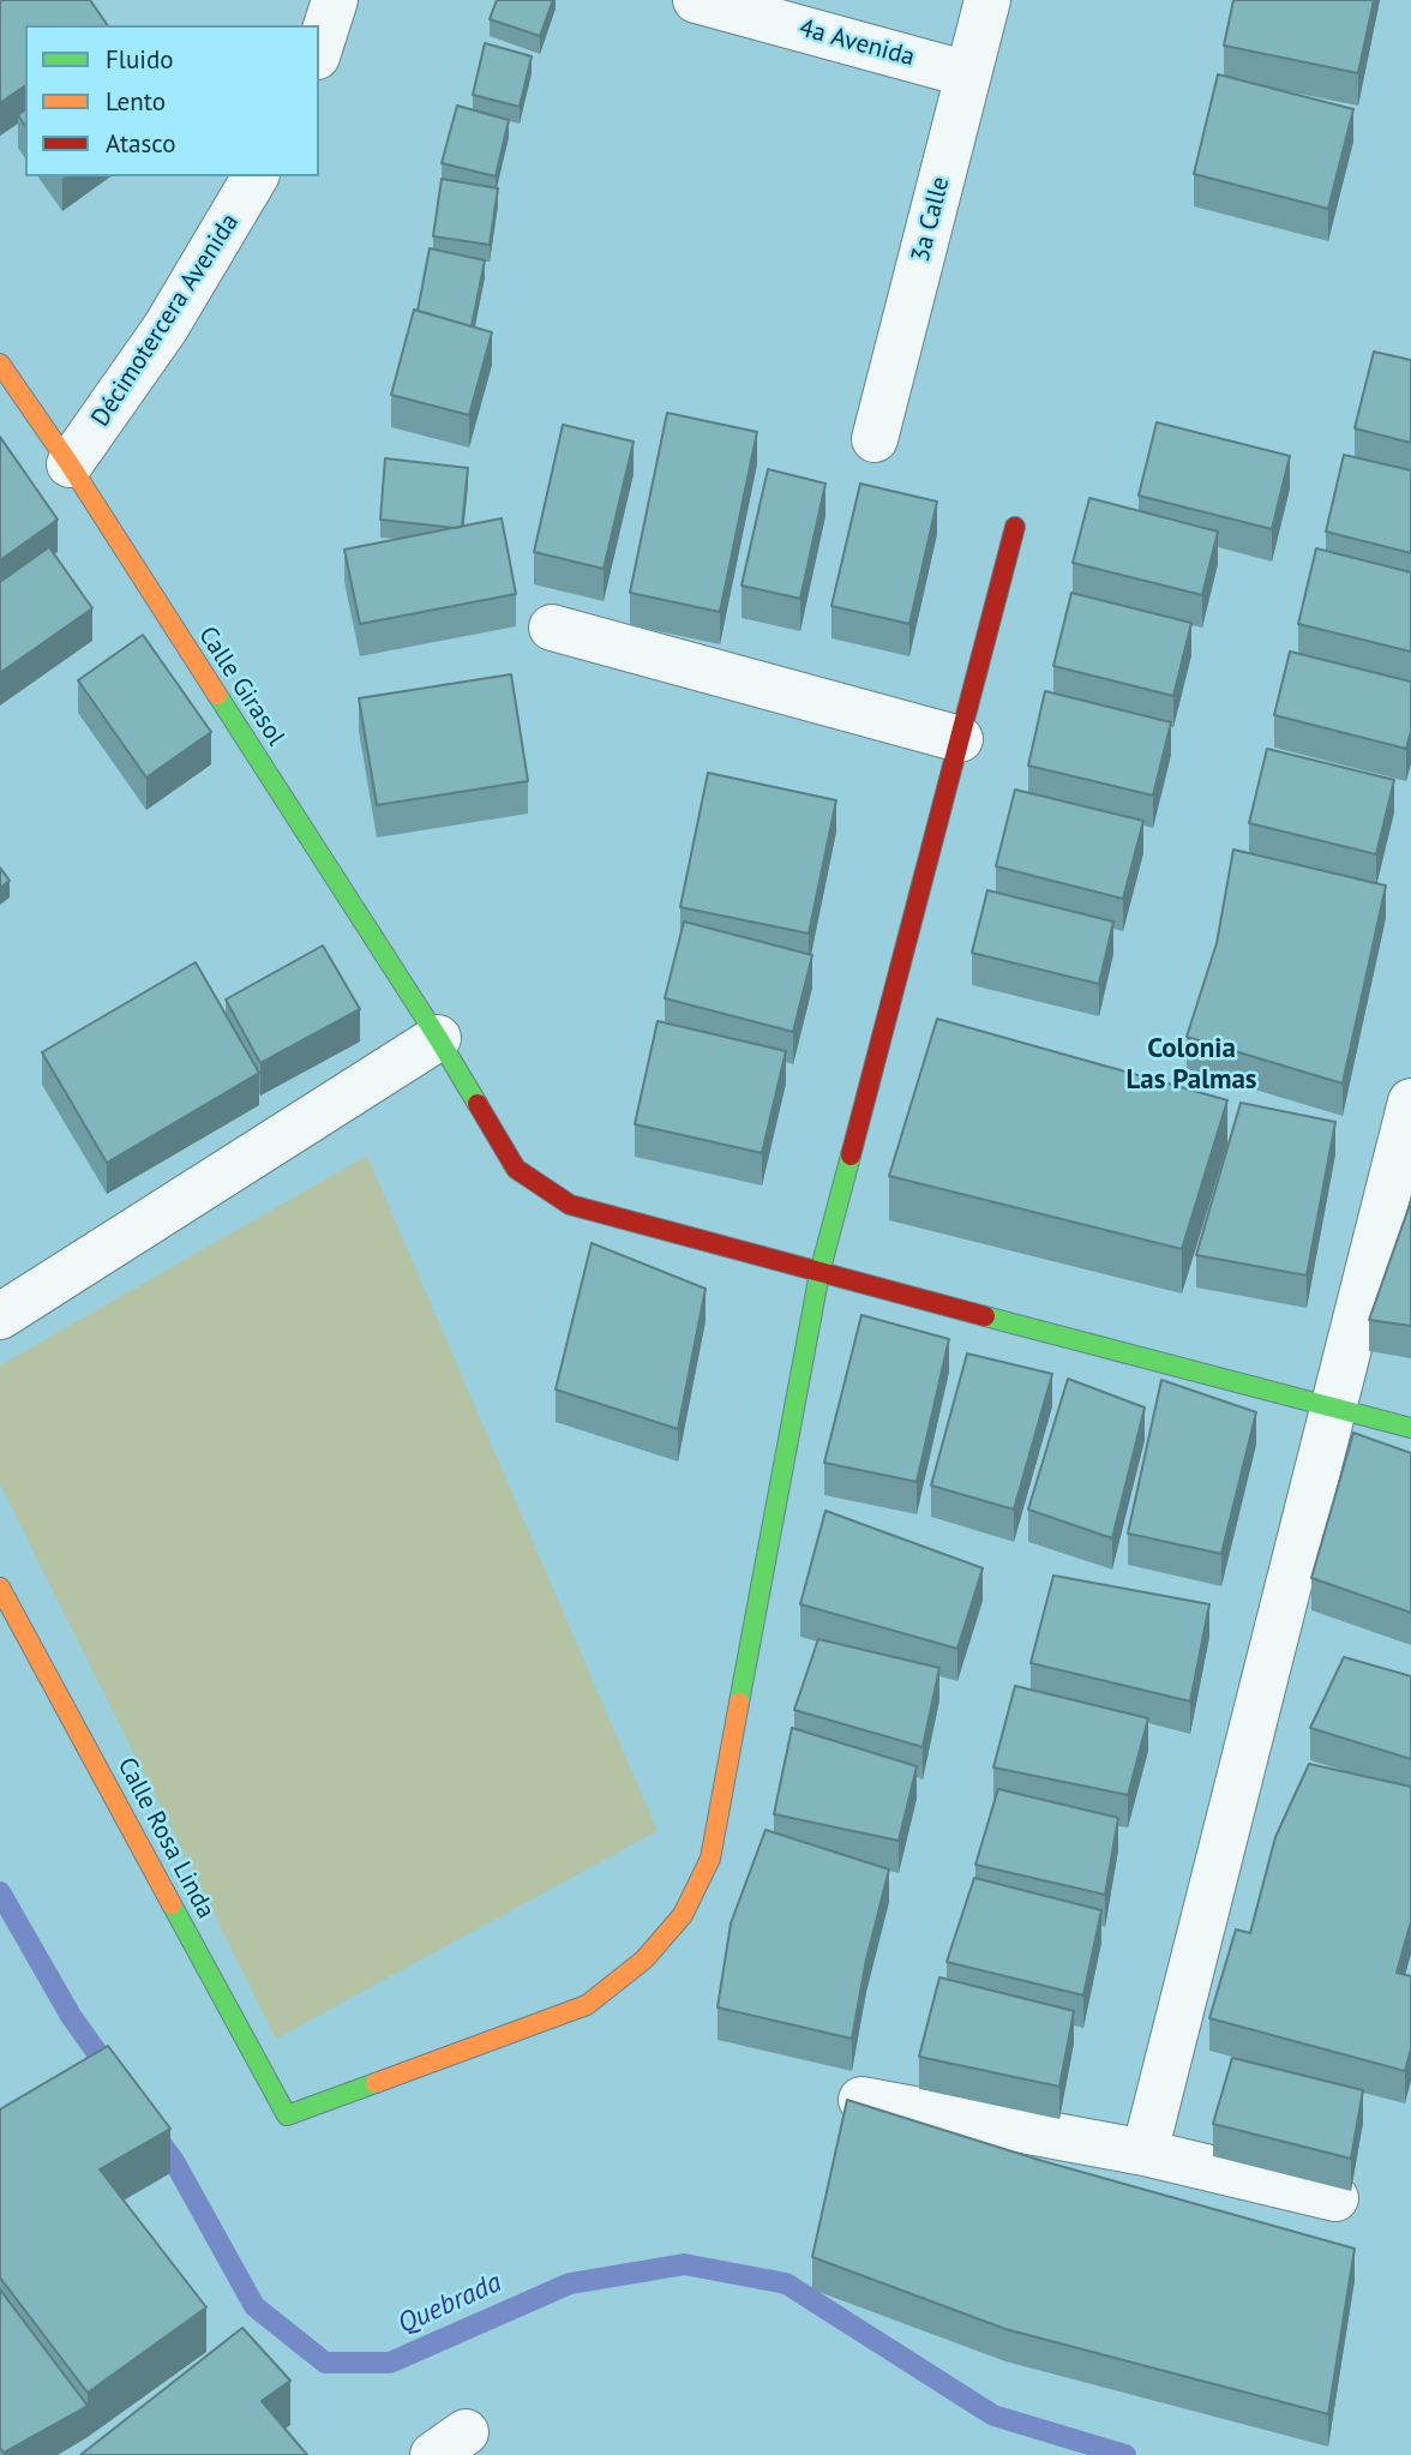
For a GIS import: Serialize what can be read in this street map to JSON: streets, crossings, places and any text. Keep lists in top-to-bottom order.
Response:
{
  "streets": {
    "street": [
      "4a Avenida",
      "3a Calle",
      "Décimotercera Avenida",
      "Calle Girasol",
      "Calle Rosa Linda"
    ]
  },
  "crossings": [
    ["4a Avenida", "3a Calle"],
    ["Décimotercera Avenida", "Calle Girasol"],
    ["Calle Girasol", "Calle Rosa Linda"]
  ],
  "districts": ["Colonia Las Palmas"],
  "water": ["Quebrada"],
  "legend": ["Fluido", "Lento", "Atasco"]
}
